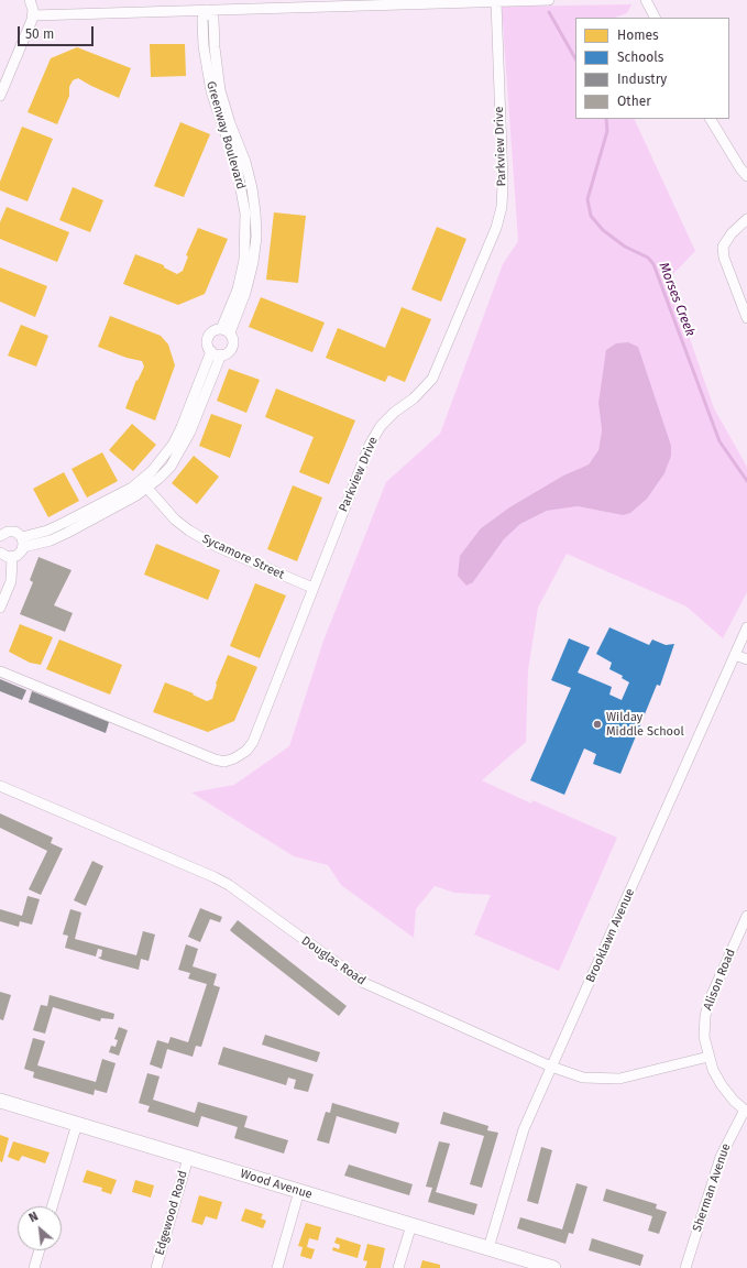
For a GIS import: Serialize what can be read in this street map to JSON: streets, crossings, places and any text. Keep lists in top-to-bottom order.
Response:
{
  "streets": {
    "main road": ["Wood Avenue"],
    "street": [
      "Greenway Boulevard",
      "Parkview Drive",
      "Sycamore Street",
      "Brooklawn Avenue",
      "Douglas Road",
      "Alison Road",
      "Sherman Avenue",
      "Edgewood Road"
    ]
  },
  "crossings": [
    ["Parkview Drive", "Sycamore Street"],
    ["Brooklawn Avenue", "Douglas Road"],
    ["Brooklawn Avenue", "Wood Avenue"],
    ["Douglas Road", "Alison Road"],
    ["Alison Road", "Sherman Avenue"],
    ["Wood Avenue", "Edgewood Road"]
  ],
  "water": ["Morses Creek"],
  "places": ["Wilday Middle School"],
  "legend": [
    "Homes",
    "Schools",
    "Industry",
    "Other"
  ],
  "scale_bar": "50 m",
  "north": "top left"
}
